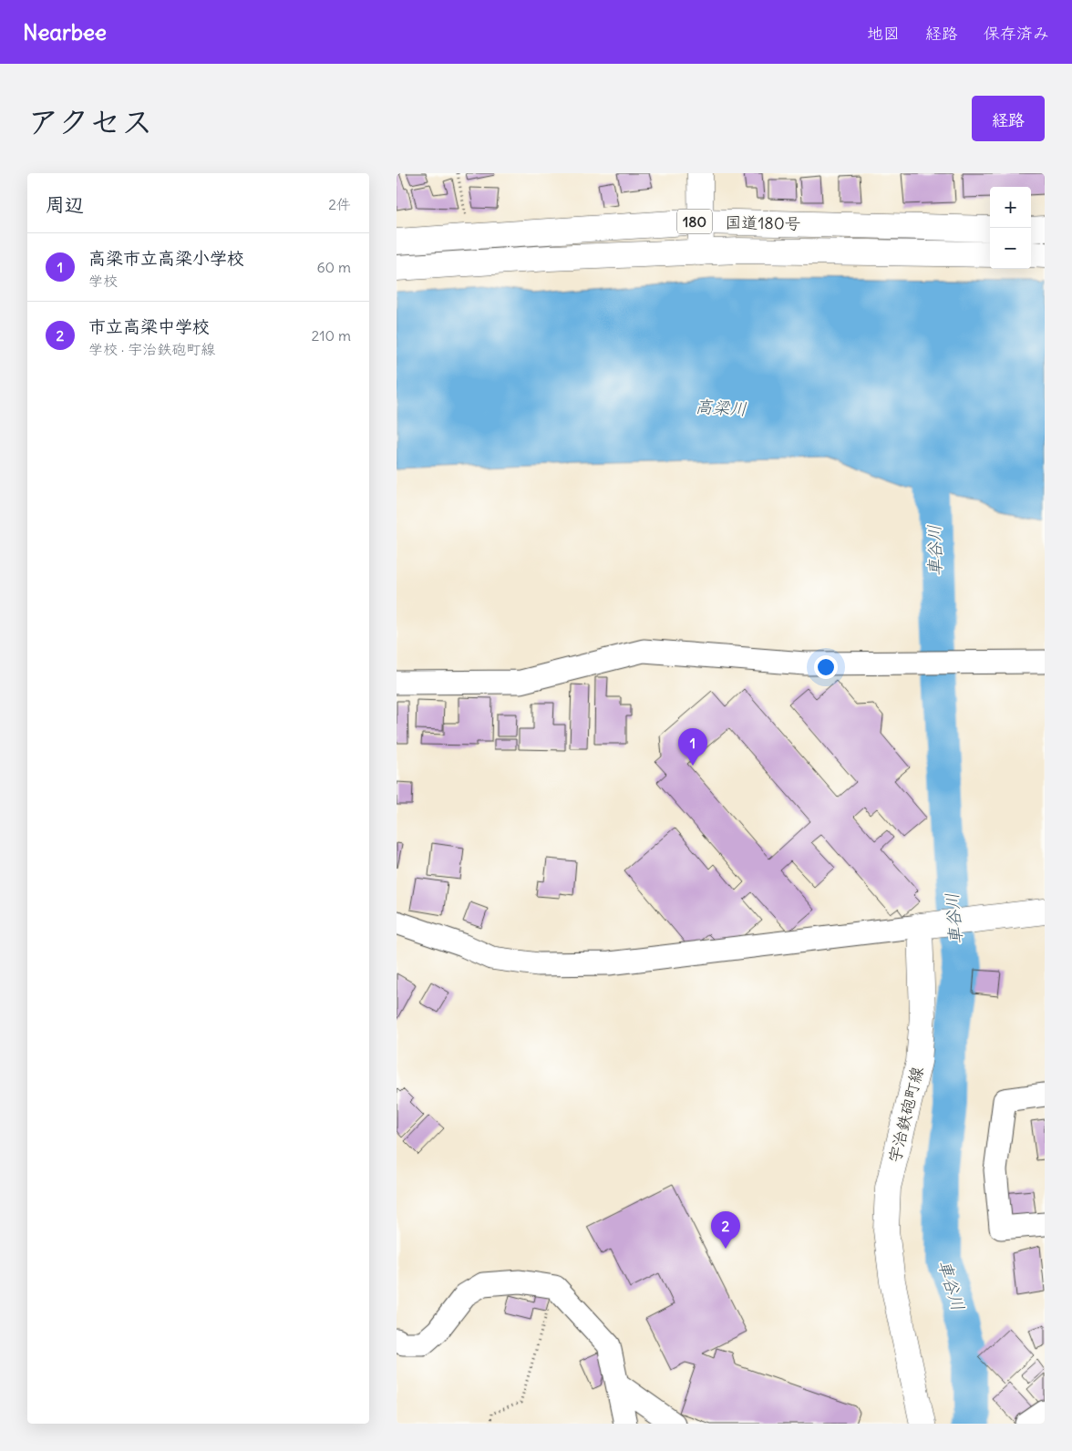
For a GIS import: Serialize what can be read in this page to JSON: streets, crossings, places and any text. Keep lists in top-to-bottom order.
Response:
{
  "streets": {
    "main road": ["180", "国道180号", "宇治鉄砲町線"]
  },
  "water": ["高梁川", "車谷川"],
  "page": {
    "header": "Nearbee",
    "nav": ["地図", "経路", "保存済み"],
    "title": "アクセス",
    "buttons": "経路",
    "heading": ["周辺", "2件"],
    "map_buttons": ["+", "−"],
    "list": [
      {
        "mark": "1",
        "name": "高梁市立高梁小学校",
        "note": "学校",
        "value": "60 m"
      },
      {
        "mark": "2",
        "name": "市立高梁中学校",
        "note": "学校 · 宇治鉄砲町線",
        "value": "210 m"
      }
    ],
    "pins": ["1", "2"]
  }
}
